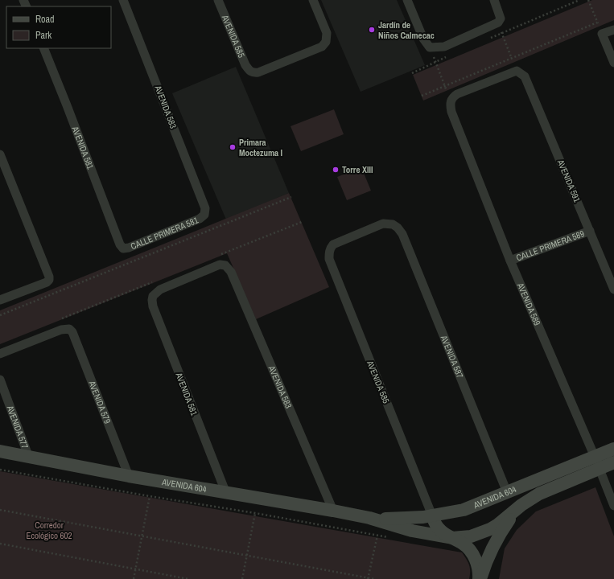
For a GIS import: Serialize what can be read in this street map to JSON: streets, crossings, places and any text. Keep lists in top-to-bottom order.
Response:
{
  "streets": {
    "street": [
      "AVENIDA 585",
      "AVENIDA 583",
      "AVENIDA 581",
      "AVENIDA 591",
      "CALLE PRIMERA 581",
      "CALLE PRIMERA 589",
      "AVENIDA 589",
      "AVENIDA 587",
      "AVENIDA 579",
      "AVENIDA 577",
      "AVENIDA 604"
    ]
  },
  "crossings": [
    ["AVENIDA 585", "AVENIDA 587"],
    ["AVENIDA 585", "AVENIDA 604"],
    ["AVENIDA 583", "AVENIDA 581"],
    ["AVENIDA 583", "CALLE PRIMERA 581"],
    ["AVENIDA 583", "AVENIDA 604"],
    ["AVENIDA 581", "CALLE PRIMERA 581"],
    ["AVENIDA 581", "AVENIDA 604"],
    ["AVENIDA 591", "CALLE PRIMERA 589"],
    ["CALLE PRIMERA 589", "AVENIDA 589"],
    ["AVENIDA 589", "AVENIDA 604"],
    ["AVENIDA 587", "AVENIDA 604"],
    ["AVENIDA 579", "AVENIDA 604"],
    ["AVENIDA 577", "AVENIDA 604"]
  ],
  "parks": ["Corredor Ecológico 602"],
  "places": ["Jardín de Niños Calmecac", "Primara Moctezuma I", "Torre XIII"],
  "legend": ["Road", "Park"]
}
